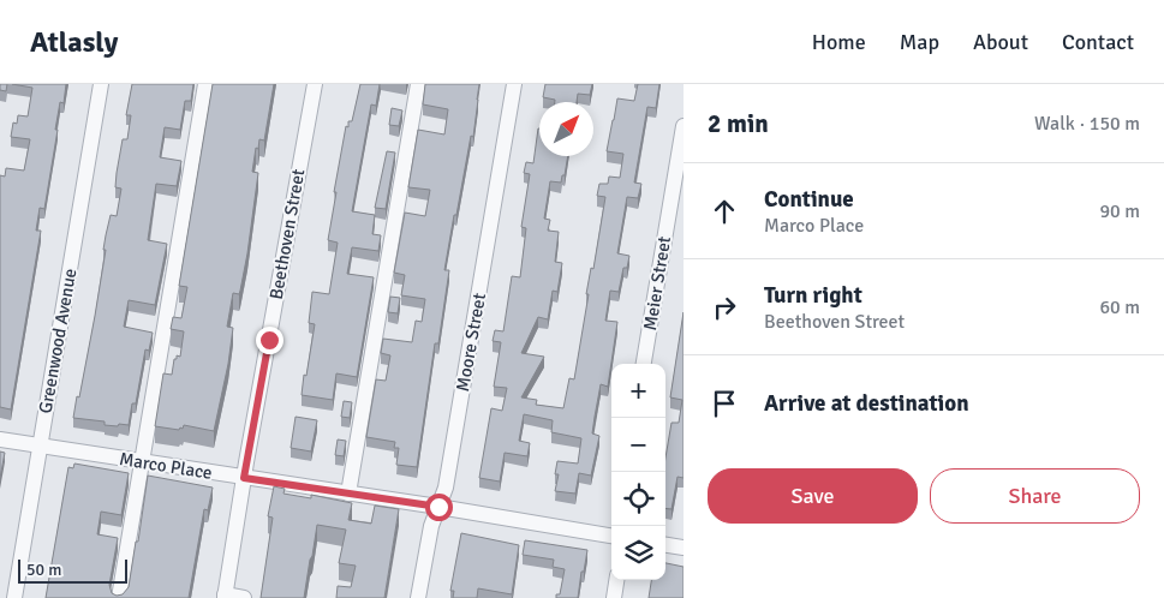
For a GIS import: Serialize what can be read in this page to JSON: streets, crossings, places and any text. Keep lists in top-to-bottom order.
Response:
{
  "streets": {
    "street": [
      "Beethoven Street",
      "Meier Street",
      "Greenwood Avenue",
      "Moore Street",
      "Marco Place"
    ]
  },
  "crossings": [
    ["Beethoven Street", "Marco Place"],
    ["Greenwood Avenue", "Marco Place"],
    ["Moore Street", "Marco Place"]
  ],
  "scale_bar": "50 m",
  "north": "top right",
  "page": {
    "header": "Atlasly",
    "nav": [
      "Home",
      "Map",
      "About",
      "Contact"
    ],
    "heading": ["2 min", "Walk · 150 m"],
    "list": [
      ["Continue", "Marco Place", "90 m"],
      ["Turn right", "Beethoven Street", "60 m"],
      "Arrive at destination"
    ],
    "map_buttons": ["+", "−"],
    "buttons": ["Save", "Share"],
    "scale": "50 m"
  }
}
